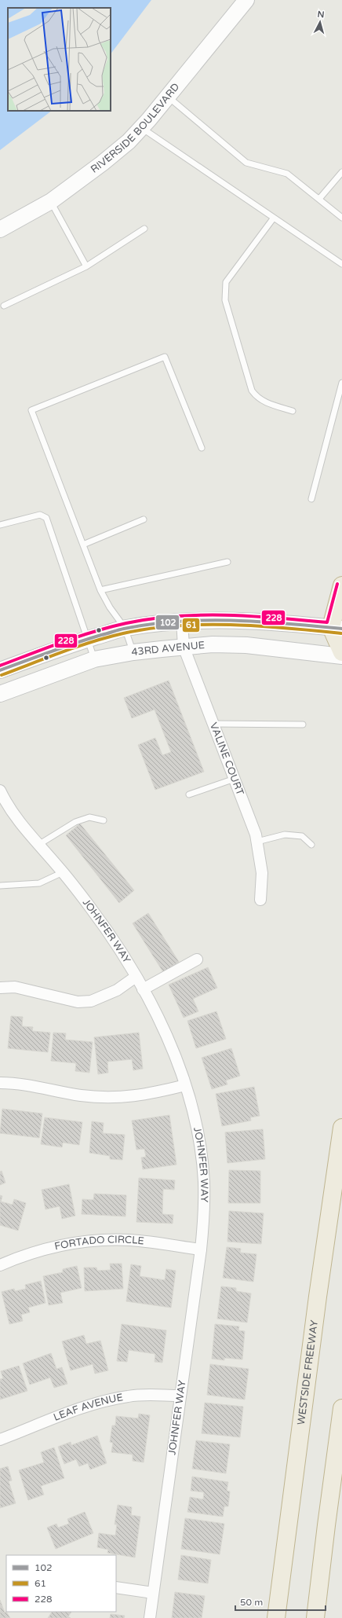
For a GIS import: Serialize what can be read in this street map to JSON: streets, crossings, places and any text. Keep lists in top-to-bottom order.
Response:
{
  "streets": {
    "highway": ["WESTSIDE FREEWAY"],
    "main road": ["RIVERSIDE BOULEVARD", "43RD AVENUE"],
    "street": [
      "VALINE COURT",
      "JOHNFER WAY",
      "FORTADO CIRCLE",
      "LEAF AVENUE"
    ]
  },
  "crossings": [
    ["43RD AVENUE", "VALINE COURT"],
    ["JOHNFER WAY", "FORTADO CIRCLE"],
    ["JOHNFER WAY", "LEAF AVENUE"]
  ],
  "lines": ["transit line 228", "transit line 102", "transit line 61"],
  "legend": ["102", "61", "228"],
  "scale_bar": "50 m",
  "north": "top"
}
